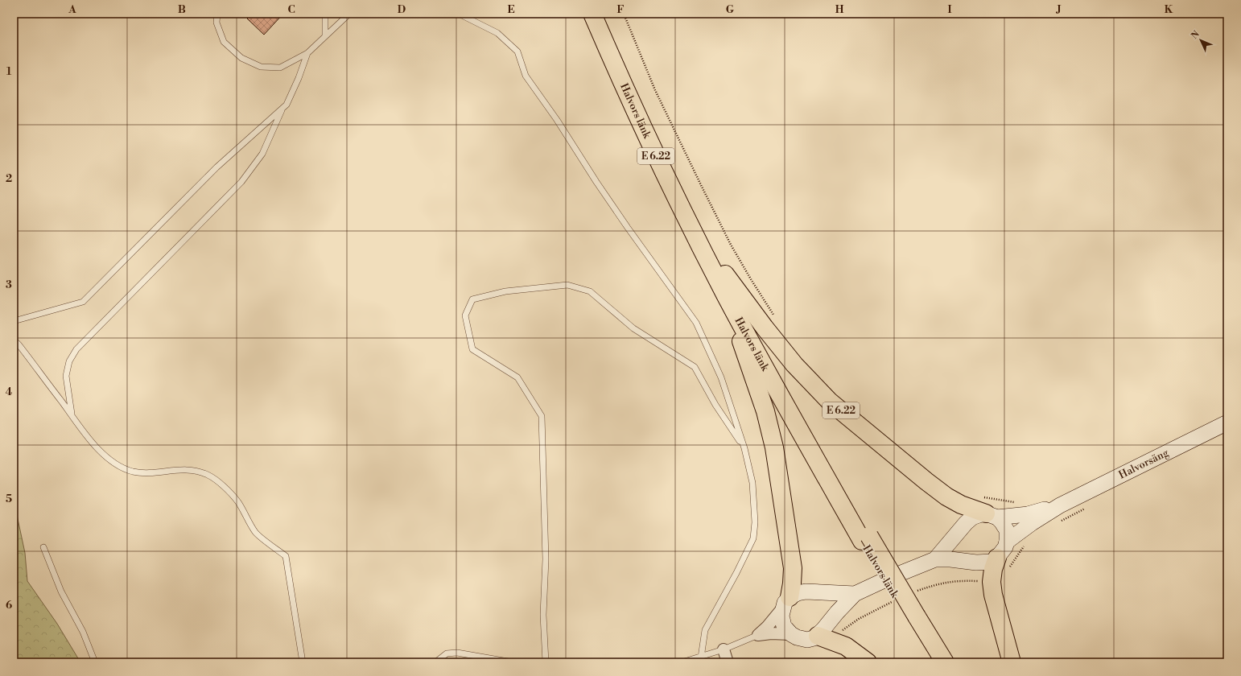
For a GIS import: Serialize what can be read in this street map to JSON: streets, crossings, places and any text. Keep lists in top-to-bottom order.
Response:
{
  "streets": {
    "highway": ["Halvors länk", "E 6.22"],
    "street": ["Halvorsäng"]
  },
  "crossings": [
    ["Halvors länk", "E 6.22"],
    ["E 6.22", "Halvorsäng"]
  ],
  "north": "top left",
  "grid": {
    "columns": [
      "A",
      "B",
      "C",
      "D",
      "E",
      "F",
      "G",
      "H",
      "I",
      "J",
      "K"
    ],
    "rows": [
      "1",
      "2",
      "3",
      "4",
      "5",
      "6"
    ]
  }
}
